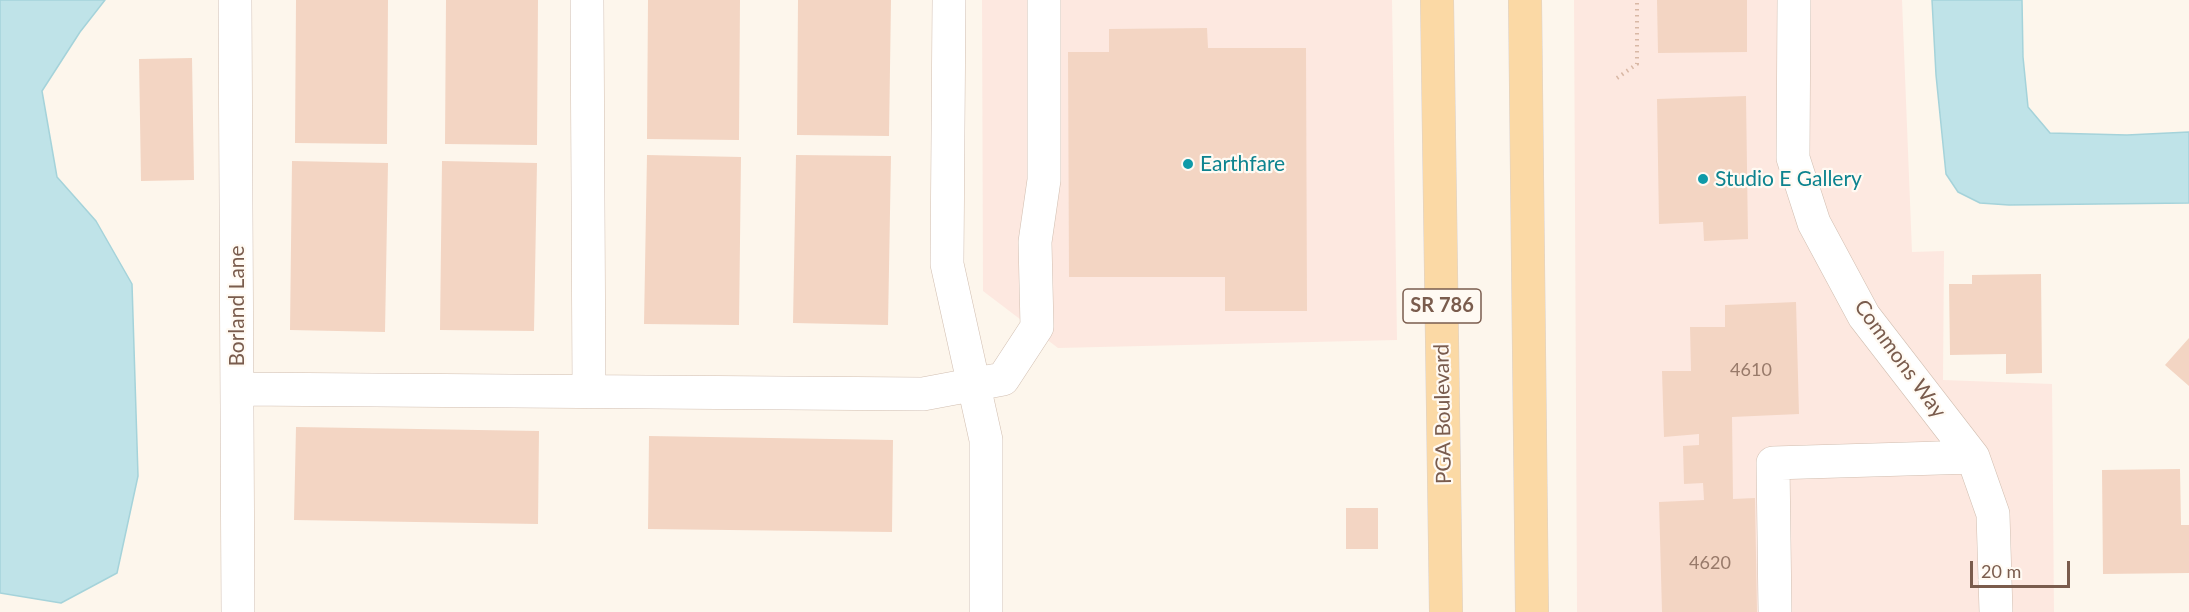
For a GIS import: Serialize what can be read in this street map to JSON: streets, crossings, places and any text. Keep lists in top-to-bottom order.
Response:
{
  "streets": {
    "main road": ["SR 786", "PGA Boulevard"],
    "street": ["Borland Lane", "Commons Way"]
  },
  "places": ["Earthfare", "Studio E Gallery"],
  "house_numbers": ["4610", "4620"],
  "scale_bar": "20 m"
}
